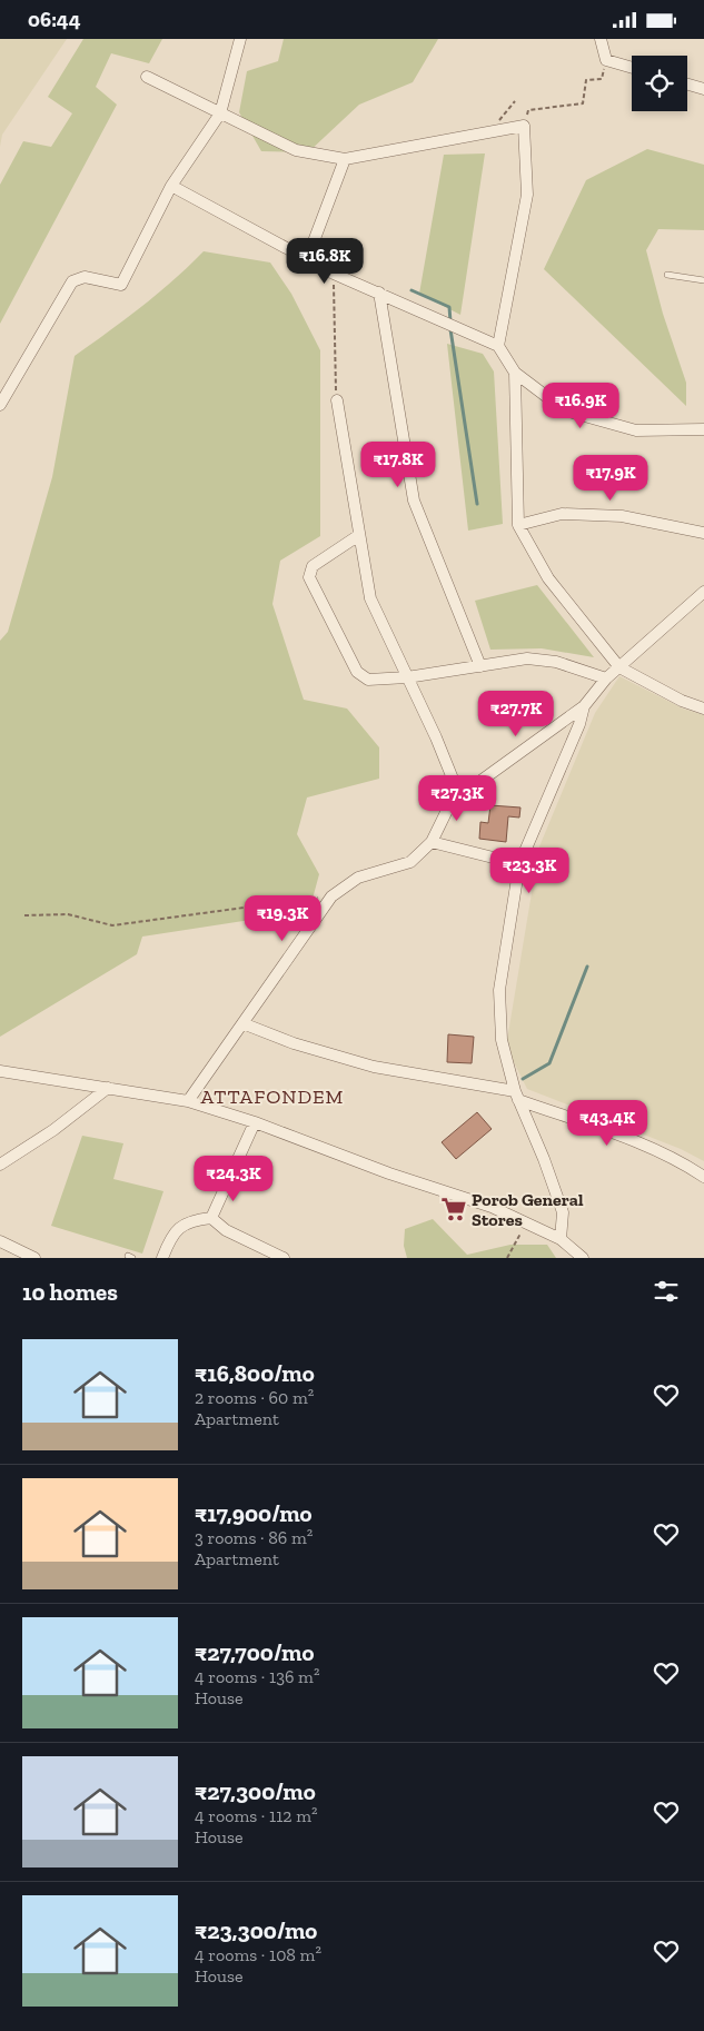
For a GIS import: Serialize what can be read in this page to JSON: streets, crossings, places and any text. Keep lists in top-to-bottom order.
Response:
{
  "districts": ["ATTAFONDEM"],
  "places": {
    "supermarket": ["Porob General Stores"]
  },
  "page": {
    "status": "06:44",
    "price": [
      "₹16.8K",
      "₹16.9K",
      "₹17.8K",
      "₹17.9K",
      "₹27.7K",
      "₹27.3K",
      "₹23.3K",
      "₹19.3K",
      "₹43.4K",
      "₹24.3K"
    ],
    "heading": "10 homes",
    "list": [
      {
        "name": "₹16,800/mo",
        "note": "2 rooms · 60 m² · Apartment"
      },
      {
        "name": "₹17,900/mo",
        "note": "3 rooms · 86 m² · Apartment"
      },
      {
        "name": "₹27,700/mo",
        "note": "4 rooms · 136 m² · House"
      },
      {
        "name": "₹27,300/mo",
        "note": "4 rooms · 112 m² · House"
      },
      {
        "name": "₹23,300/mo",
        "note": "4 rooms · 108 m² · House"
      }
    ]
  }
}
